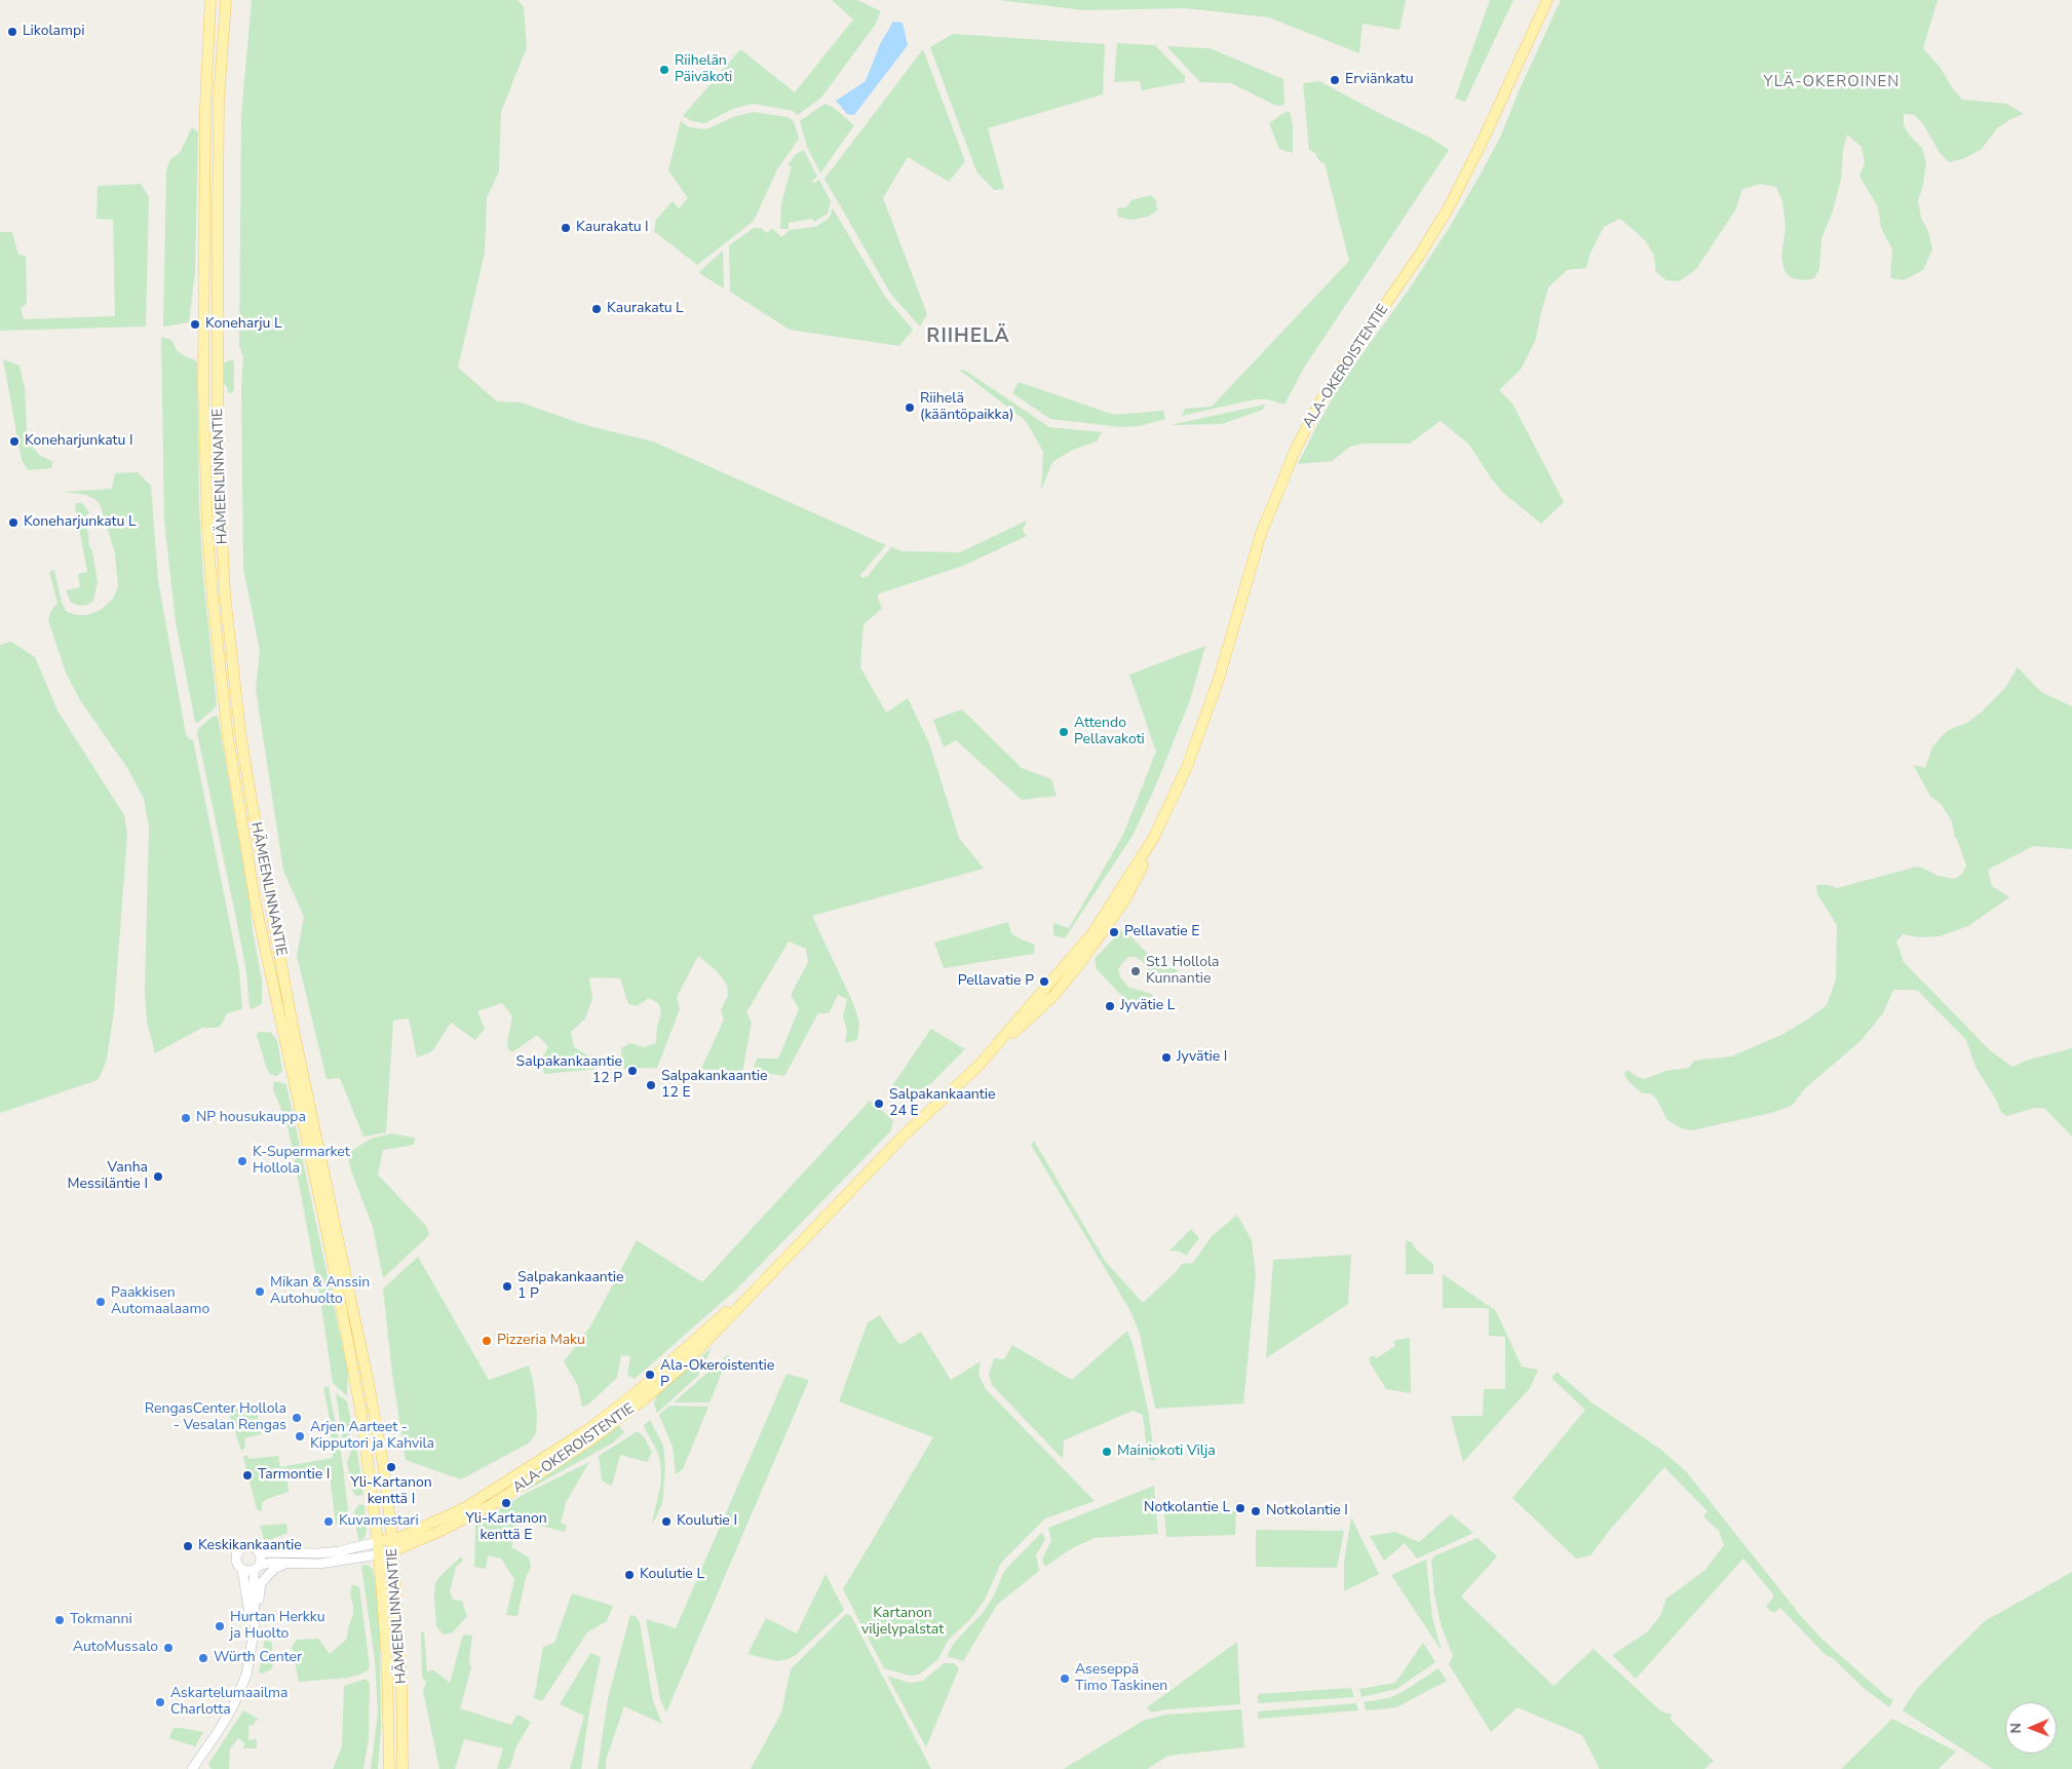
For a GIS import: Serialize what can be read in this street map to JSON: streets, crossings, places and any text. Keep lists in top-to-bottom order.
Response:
{
  "streets": {
    "main road": ["ALA-OKEROISTENTIE", "HÄMEENLINNANTIE"]
  },
  "crossings": [
    ["ALA-OKEROISTENTIE", "HÄMEENLINNANTIE"]
  ],
  "districts": ["YLÄ-OKEROINEN", "RIIHELÄ"],
  "parks": ["Kartanon viljelypalstat"],
  "places": [
    "Likolampi",
    "Riihelän Päiväkoti",
    "Erviänkatu",
    "Kaurakatu I",
    "Kaurakatu L",
    "Koneharju L",
    "Riihelä (kääntöpaikka)",
    "Koneharjunkatu I",
    "Koneharjunkatu L",
    "Attendo Pellavakoti",
    "Pellavatie E",
    "St1 Hollola Kunnantie",
    "Pellavatie P",
    "Jyvätie L",
    "Jyvätie I",
    "Salpakankaantie 12 P",
    "Salpakankaantie 12 E",
    "Salpakankaantie 24 E",
    "NP housukauppa",
    "K-Supermarket Hollola",
    "Vanha Messiläntie I",
    "Salpakankaantie 1 P",
    "Mikan & Anssin Autohuolto",
    "Paakkisen Automaalaamo",
    "Pizzeria Maku",
    "Ala-Okeroistentie P",
    "RengasCenter Hollola - Vesalan Rengas",
    "Arjen Aarteet - Kipputori ja Kahvila",
    "Mainiokoti Vilja",
    "Yli-Kartanon kenttä I",
    "Tarmontie I",
    "Yli-Kartanon kenttä E",
    "Notkolantie L",
    "Notkolantie I",
    "Kuvamestari",
    "Koulutie I",
    "Keskikankaantie",
    "Koulutie L",
    "Tokmanni",
    "Hurtan Herkku ja Huolto",
    "AutoMussalo",
    "Würth Center",
    "Aseseppä Timo Taskinen",
    "Askartelumaailma Charlotta"
  ],
  "north": "left"
}
